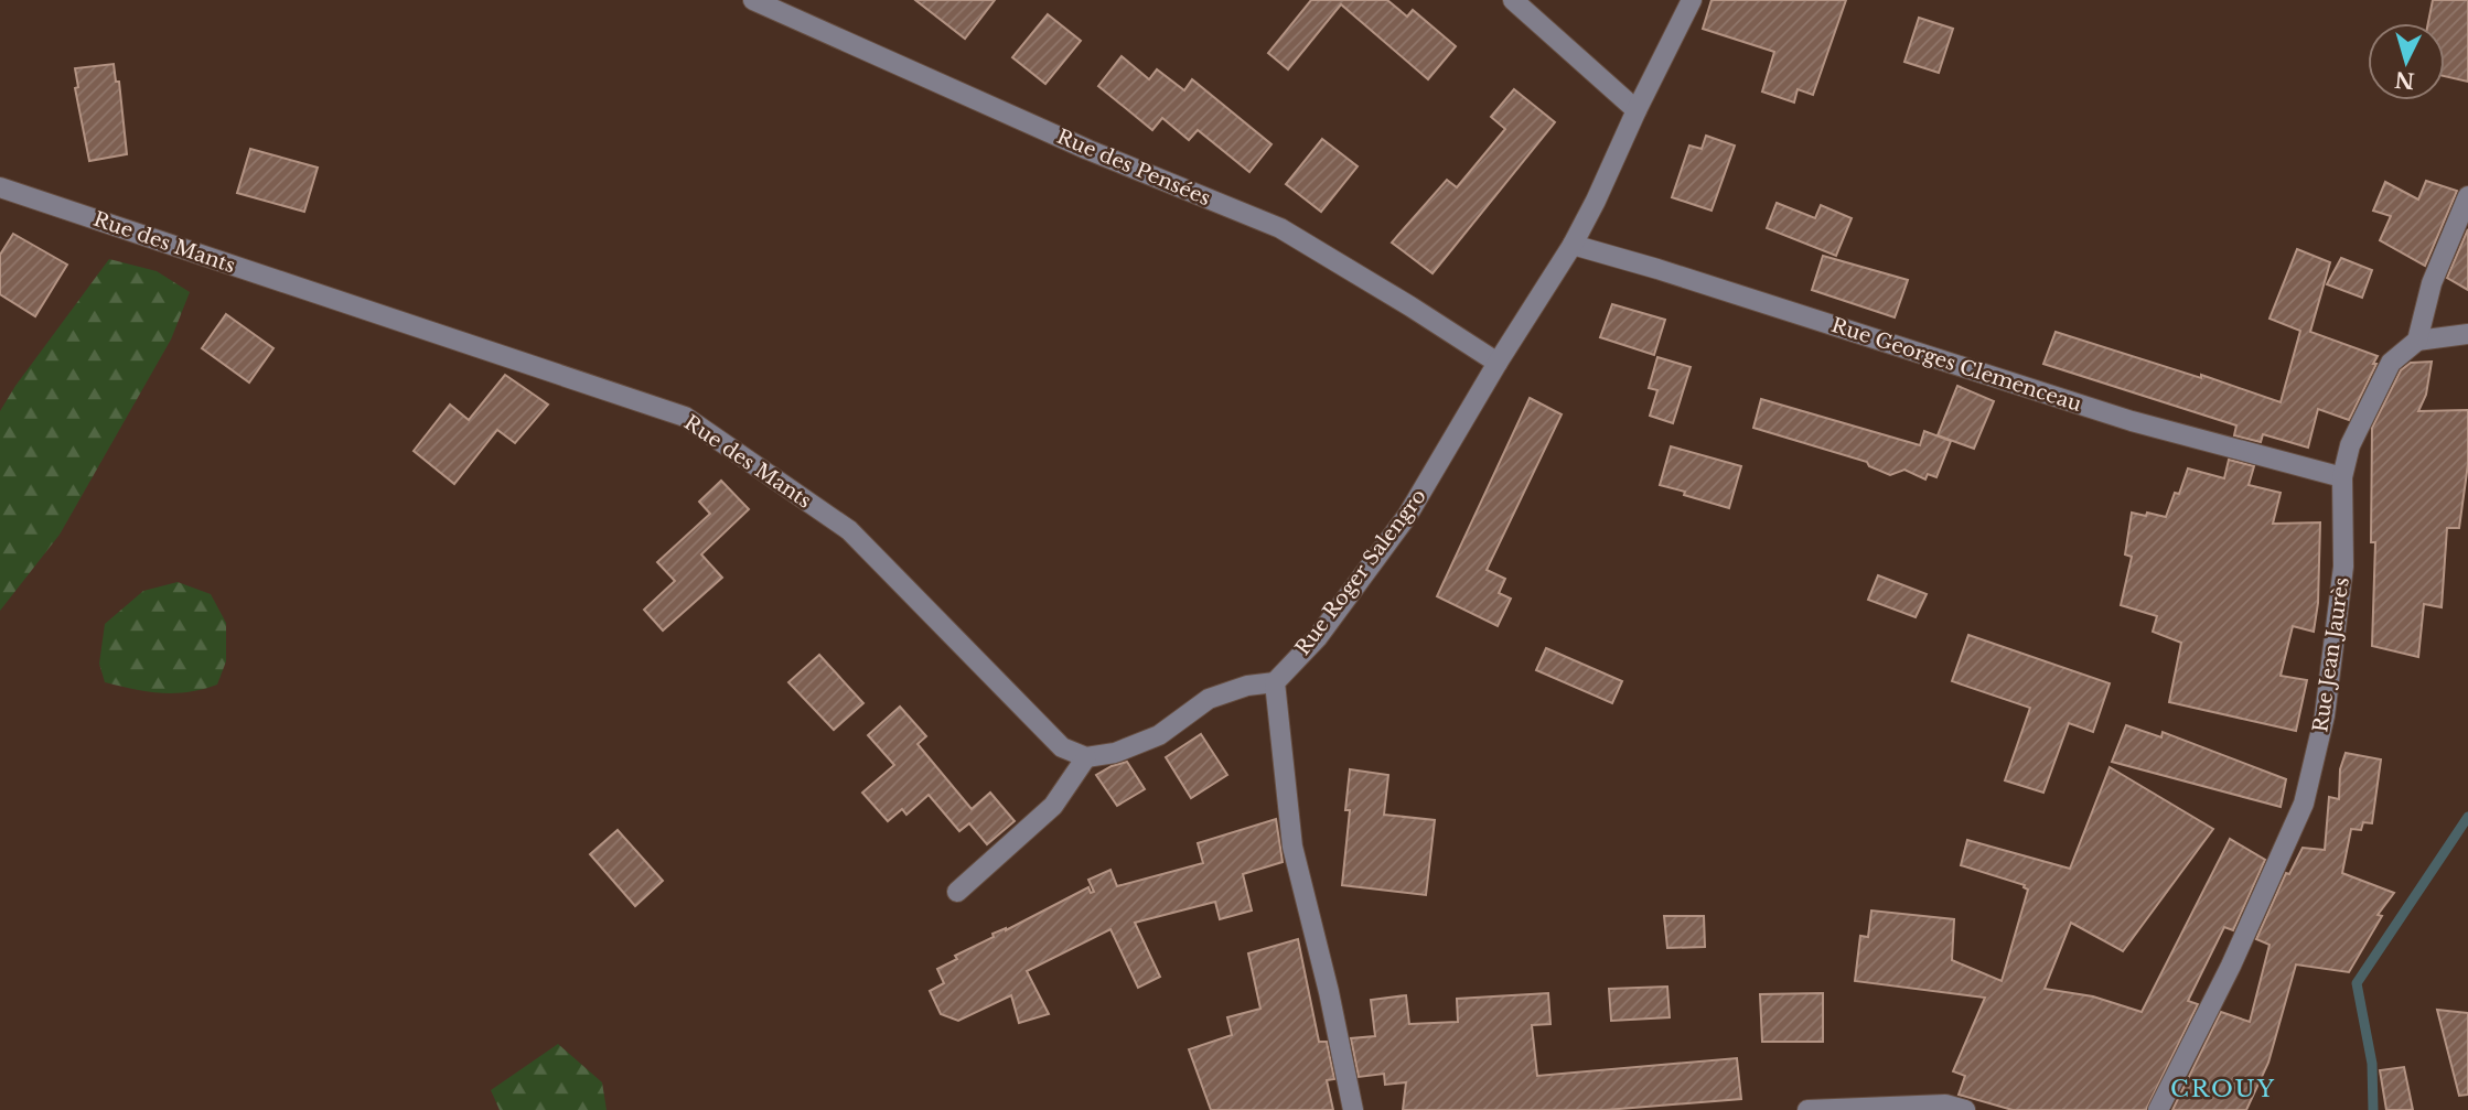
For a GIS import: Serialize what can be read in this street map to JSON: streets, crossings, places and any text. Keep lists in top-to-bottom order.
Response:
{
  "streets": {
    "street": [
      "Rue des Pensées",
      "Rue des Mants",
      "Rue Georges Clemenceau",
      "Rue Roger Salengro",
      "Rue Jean Jaurès"
    ]
  },
  "crossings": [
    ["Rue des Pensées", "Rue Roger Salengro"],
    ["Rue Georges Clemenceau", "Rue Roger Salengro"],
    ["Rue Georges Clemenceau", "Rue Jean Jaurès"]
  ],
  "districts": ["CROUY"],
  "north": "bottom"
}
